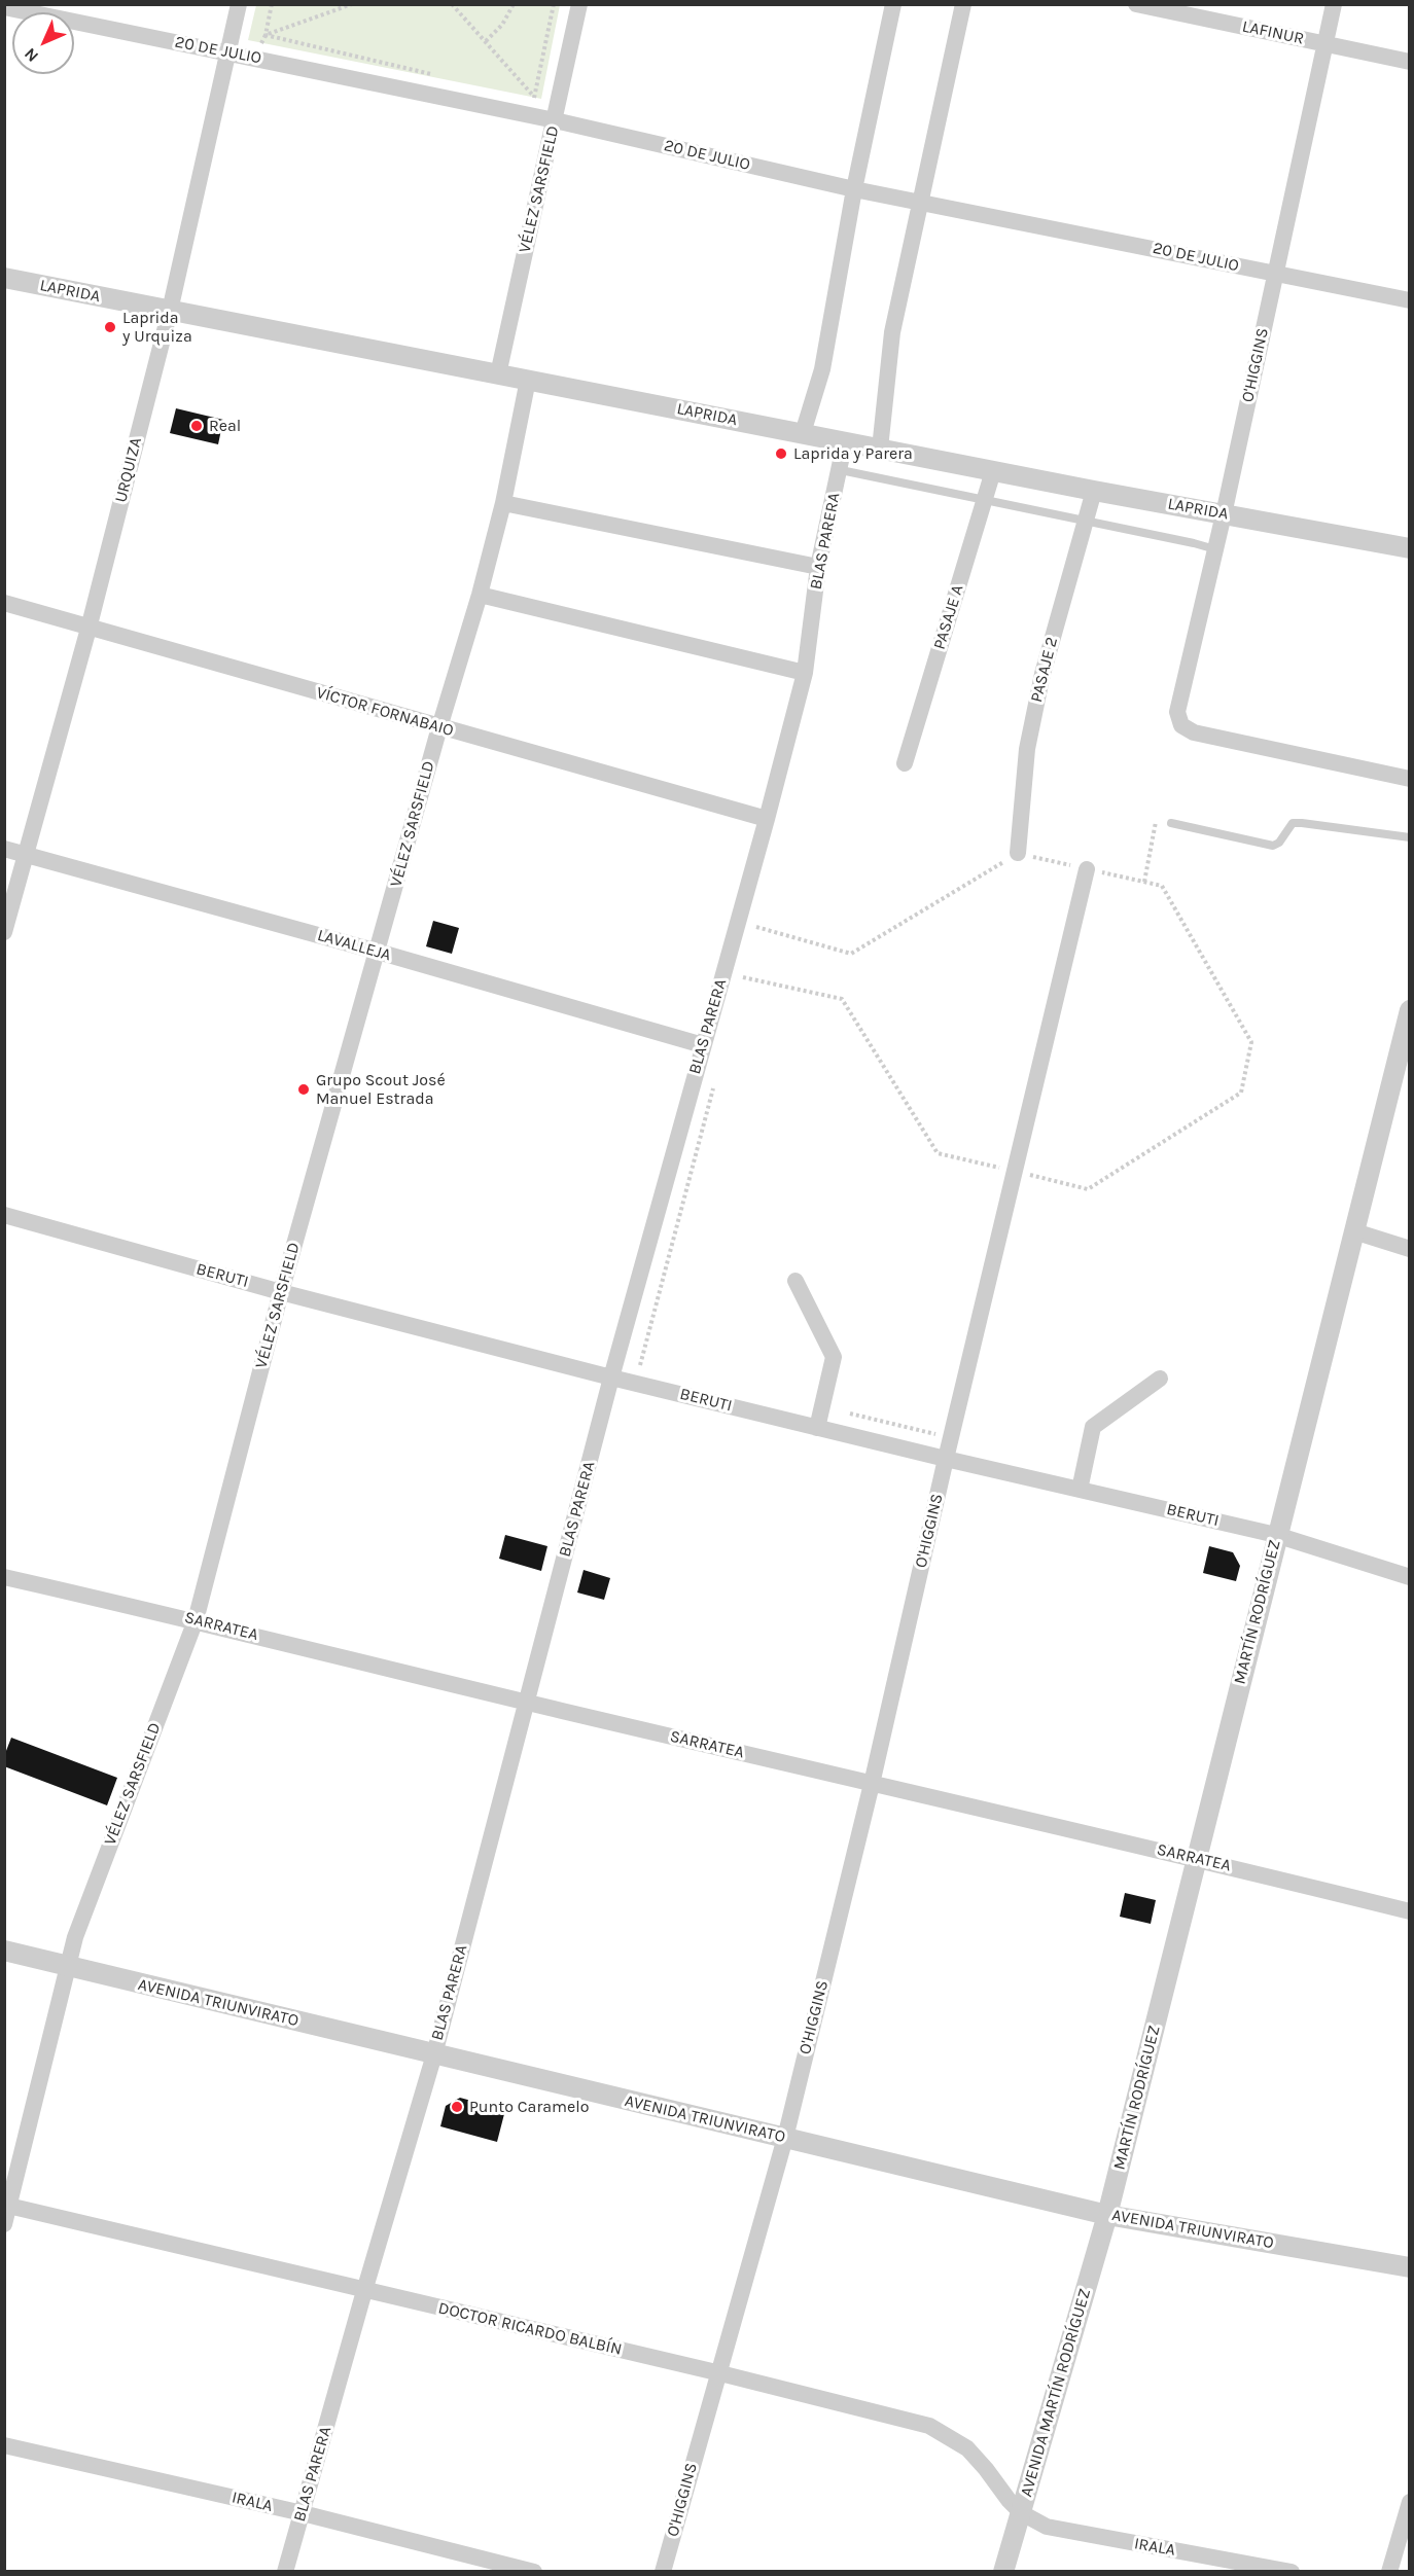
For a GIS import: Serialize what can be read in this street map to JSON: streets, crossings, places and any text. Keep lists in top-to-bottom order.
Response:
{
  "streets": {
    "street": [
      "LAFINUR",
      "20 DE JULIO",
      "VÉLEZ SARSFIELD",
      "LAPRIDA",
      "O'HIGGINS",
      "URQUIZA",
      "BLAS PARERA",
      "PASAJE A",
      "PASAJE 2",
      "VÍCTOR FORNABAIO",
      "LAVALLEJA",
      "BERUTI",
      "MARTÍN RODRÍGUEZ",
      "SARRATEA",
      "AVENIDA TRIUNVIRATO",
      "DOCTOR RICARDO BALBÍN",
      "AVENIDA MARTÍN RODRÍGUEZ",
      "IRALA"
    ]
  },
  "crossings": [
    ["LAFINUR", "O'HIGGINS"],
    ["20 DE JULIO", "VÉLEZ SARSFIELD"],
    ["20 DE JULIO", "O'HIGGINS"],
    ["20 DE JULIO", "URQUIZA"],
    ["VÉLEZ SARSFIELD", "LAPRIDA"],
    ["VÉLEZ SARSFIELD", "VÍCTOR FORNABAIO"],
    ["VÉLEZ SARSFIELD", "LAVALLEJA"],
    ["VÉLEZ SARSFIELD", "BERUTI"],
    ["VÉLEZ SARSFIELD", "SARRATEA"],
    ["VÉLEZ SARSFIELD", "AVENIDA TRIUNVIRATO"],
    ["VÉLEZ SARSFIELD", "DOCTOR RICARDO BALBÍN"],
    ["LAPRIDA", "O'HIGGINS"],
    ["LAPRIDA", "URQUIZA"],
    ["LAPRIDA", "BLAS PARERA"],
    ["LAPRIDA", "PASAJE A"],
    ["LAPRIDA", "PASAJE 2"],
    ["O'HIGGINS", "BERUTI"],
    ["O'HIGGINS", "SARRATEA"],
    ["O'HIGGINS", "AVENIDA TRIUNVIRATO"],
    ["O'HIGGINS", "DOCTOR RICARDO BALBÍN"],
    ["URQUIZA", "VÍCTOR FORNABAIO"],
    ["URQUIZA", "LAVALLEJA"],
    ["BLAS PARERA", "VÍCTOR FORNABAIO"],
    ["BLAS PARERA", "LAVALLEJA"],
    ["BLAS PARERA", "BERUTI"],
    ["BLAS PARERA", "SARRATEA"],
    ["BLAS PARERA", "AVENIDA TRIUNVIRATO"],
    ["BLAS PARERA", "DOCTOR RICARDO BALBÍN"],
    ["BLAS PARERA", "IRALA"],
    ["BERUTI", "MARTÍN RODRÍGUEZ"],
    ["MARTÍN RODRÍGUEZ", "SARRATEA"],
    ["MARTÍN RODRÍGUEZ", "AVENIDA TRIUNVIRATO"],
    ["MARTÍN RODRÍGUEZ", "AVENIDA MARTÍN RODRÍGUEZ"],
    ["AVENIDA TRIUNVIRATO", "AVENIDA MARTÍN RODRÍGUEZ"],
    ["DOCTOR RICARDO BALBÍN", "AVENIDA MARTÍN RODRÍGUEZ"],
    ["DOCTOR RICARDO BALBÍN", "IRALA"],
    ["AVENIDA MARTÍN RODRÍGUEZ", "IRALA"]
  ],
  "places": [
    "Laprida y Urquiza",
    "Real",
    "Laprida y Parera",
    "Grupo Scout José Manuel Estrada",
    "Punto Caramelo"
  ],
  "north": "bottom left"
}
